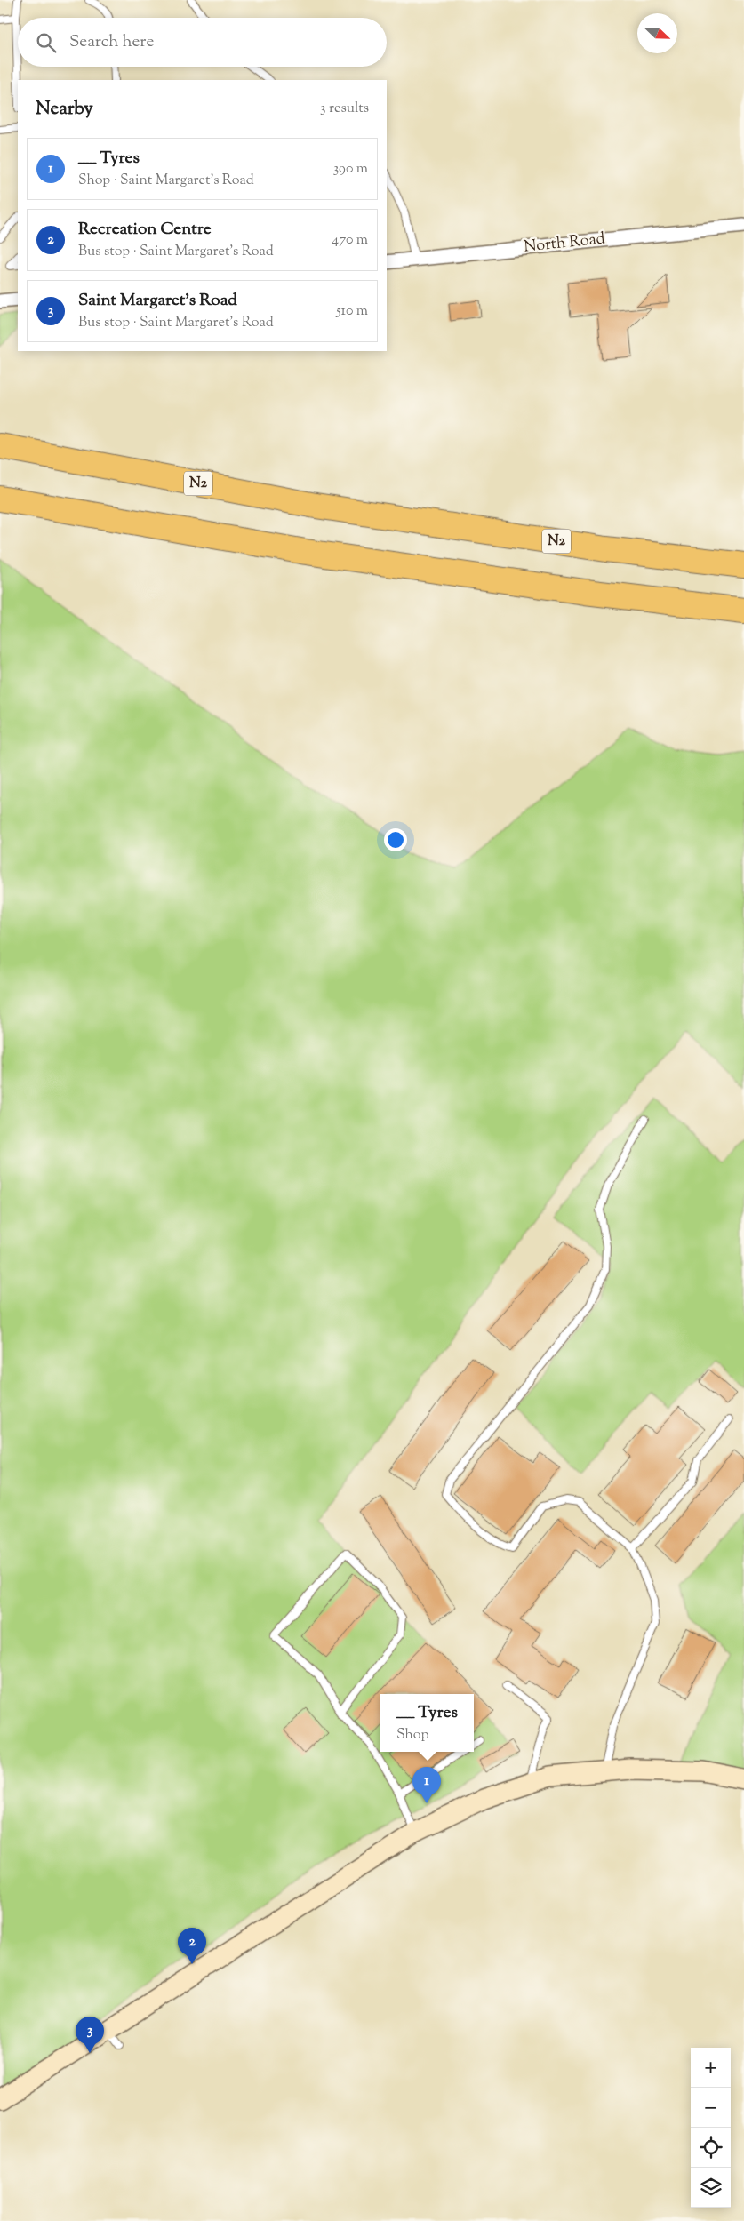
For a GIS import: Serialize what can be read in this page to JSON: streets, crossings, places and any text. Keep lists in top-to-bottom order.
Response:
{
  "streets": {
    "highway": ["N2"],
    "street": ["North Road"]
  },
  "north": "bottom right",
  "page": {
    "search": "Search here",
    "heading": ["Nearby", "3 results"],
    "list": [
      {
        "mark": "1",
        "name": "_____ Tyres",
        "note": "Shop · Saint Margaret's Road",
        "value": "390 m"
      },
      {
        "mark": "2",
        "name": "Recreation Centre",
        "note": "Bus stop · Saint Margaret's Road",
        "value": "470 m"
      },
      {
        "mark": "3",
        "name": "Saint Margaret's Road",
        "note": "Bus stop · Saint Margaret's Road",
        "value": "510 m"
      }
    ],
    "popup": ["_____ Tyres", "Shop"],
    "pins": ["1", "2", "3"],
    "map_buttons": ["+", "−"]
  }
}
